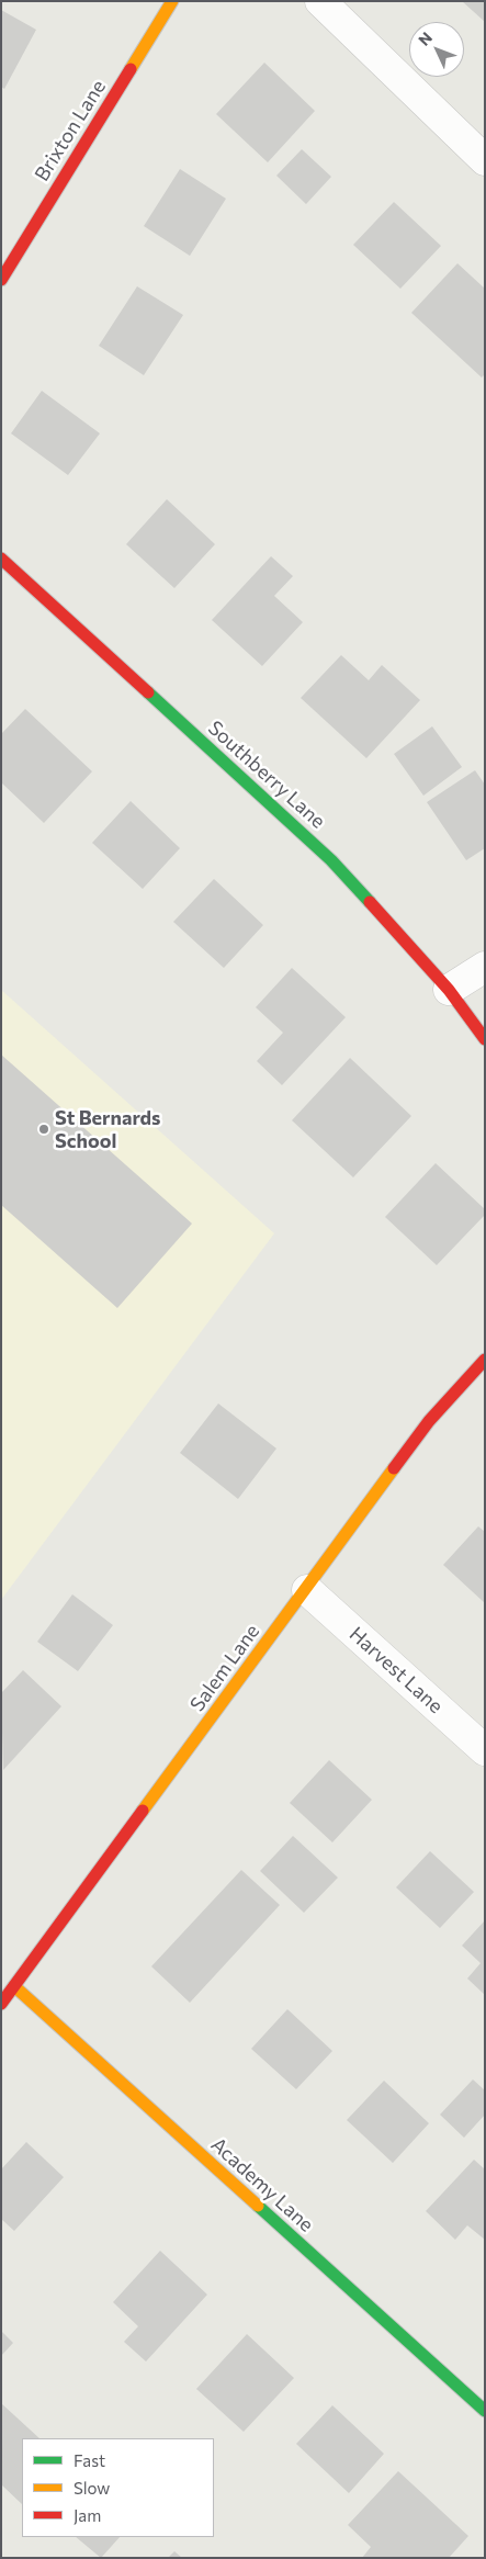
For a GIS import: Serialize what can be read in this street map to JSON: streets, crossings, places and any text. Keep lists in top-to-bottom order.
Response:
{
  "streets": {
    "street": [
      "Brixton Lane",
      "Southberry Lane",
      "Salem Lane",
      "Harvest Lane",
      "Academy Lane"
    ]
  },
  "crossings": [
    ["Salem Lane", "Harvest Lane"],
    ["Salem Lane", "Academy Lane"]
  ],
  "places": ["St Bernards School"],
  "legend": ["Fast", "Slow", "Jam"],
  "north": "top left"
}
